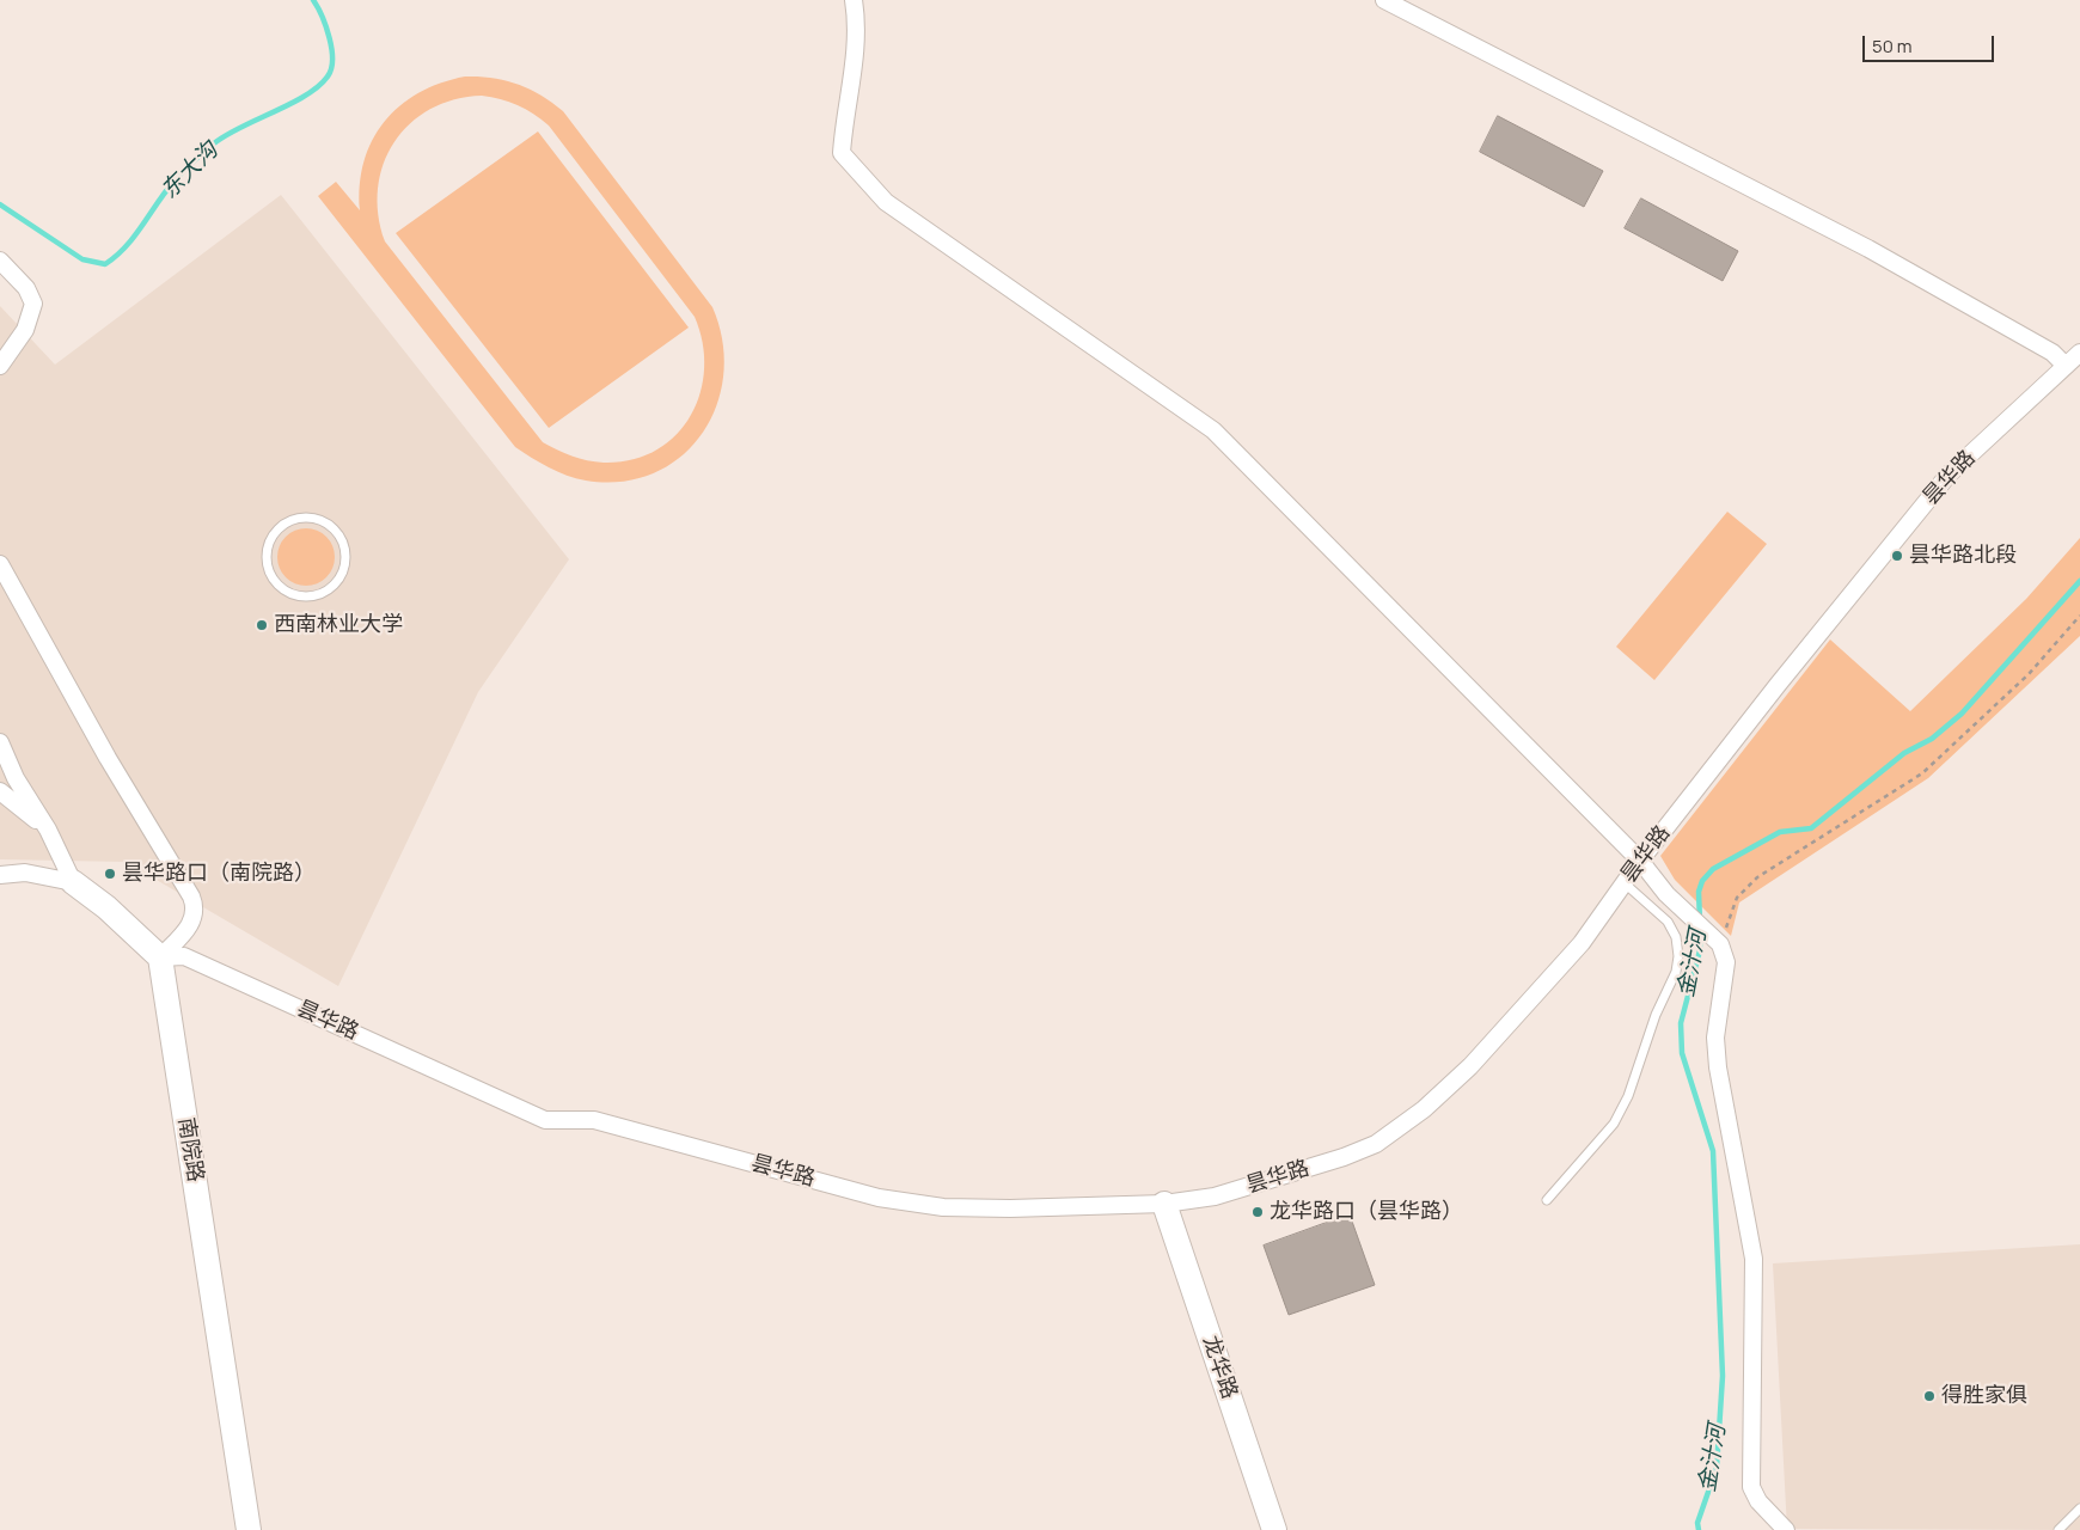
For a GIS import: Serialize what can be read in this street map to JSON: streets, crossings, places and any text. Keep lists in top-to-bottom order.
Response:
{
  "streets": {
    "street": ["昙华路", "南院路", "龙华路"]
  },
  "crossings": [
    ["昙华路", "南院路"],
    ["昙华路", "龙华路"]
  ],
  "water": ["东大沟", "金汁河"],
  "places": [
    "昙华路北段",
    "西南林业大学",
    "昙华路口（南院路）",
    "龙华路口（昙华路）",
    "得胜家俱"
  ],
  "scale_bar": "50 m"
}
